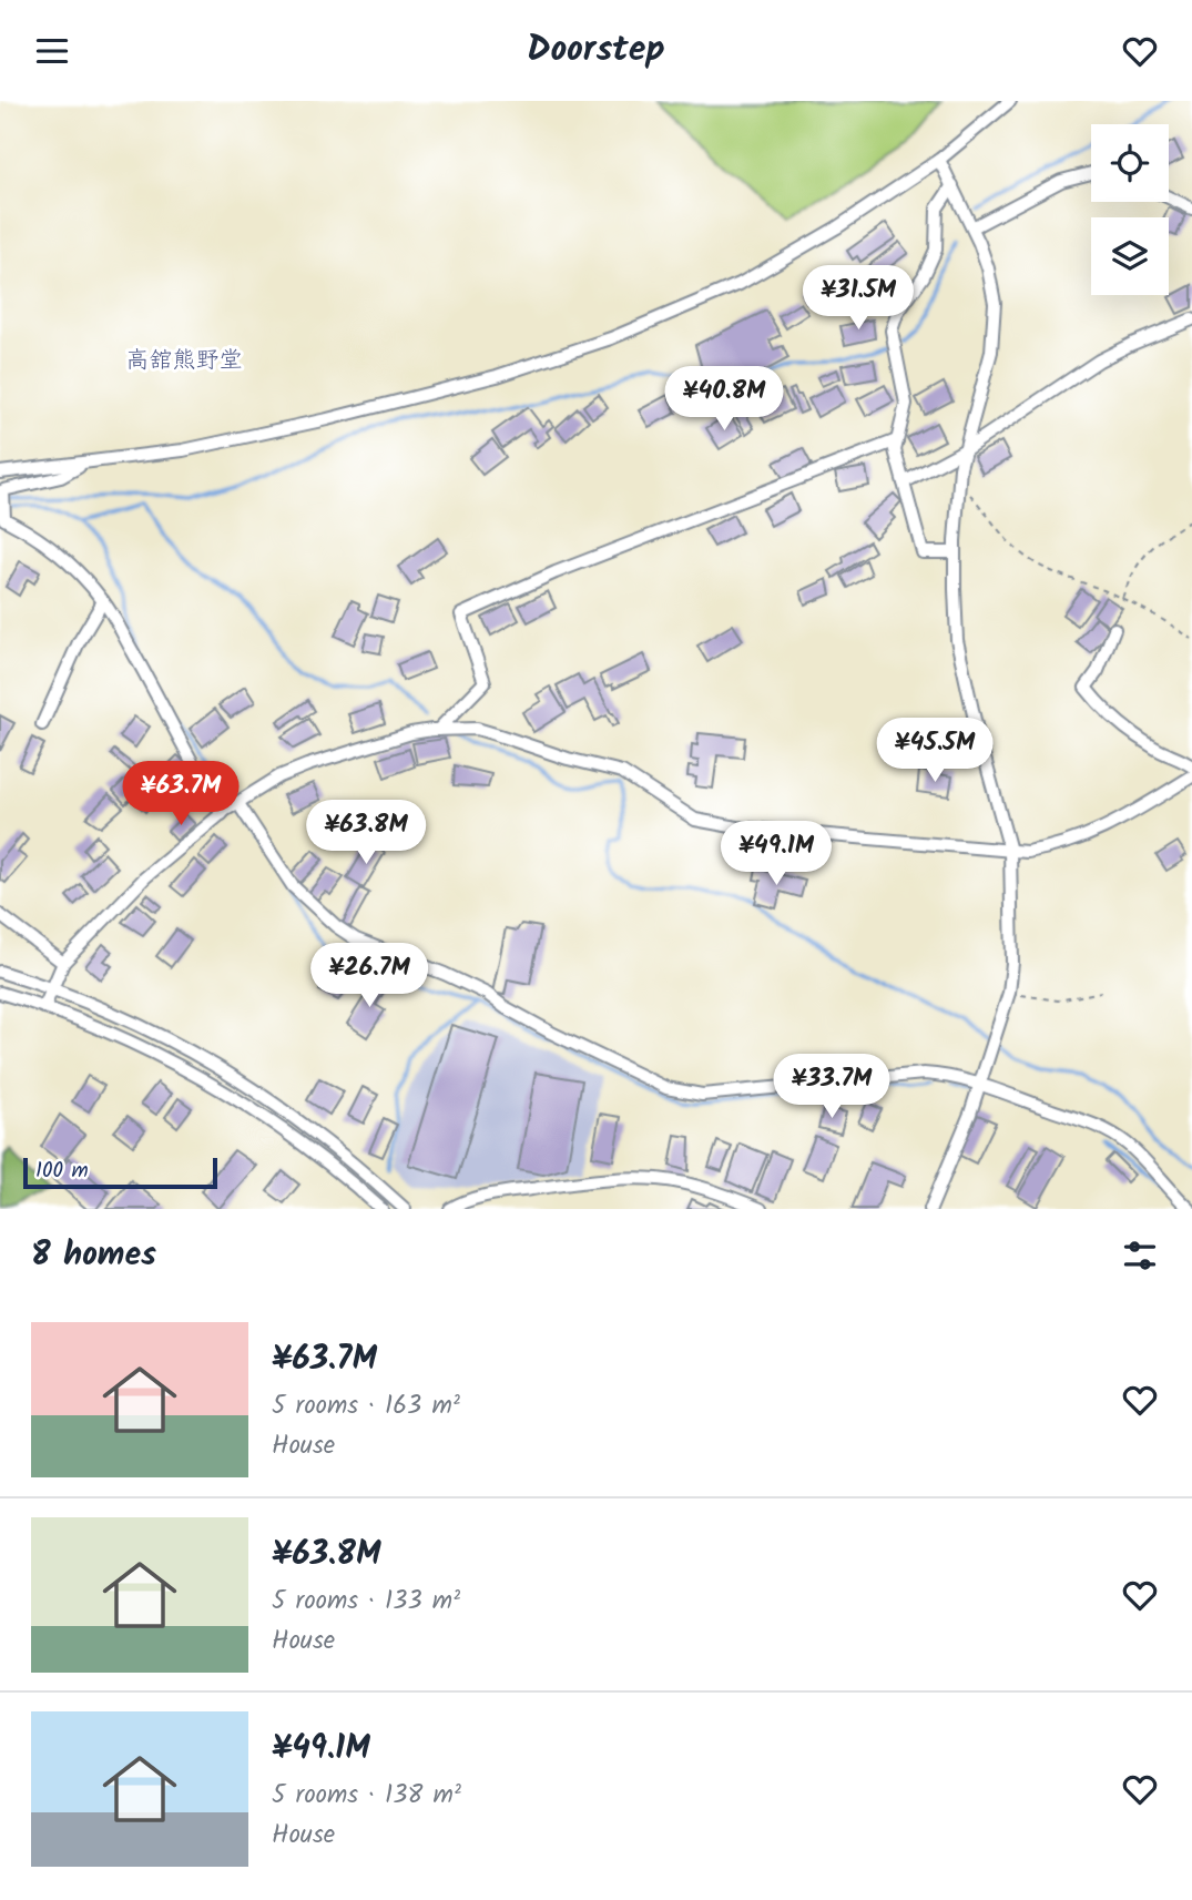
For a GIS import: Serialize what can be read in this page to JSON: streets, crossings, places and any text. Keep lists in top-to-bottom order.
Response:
{
  "districts": ["高舘熊野堂"],
  "scale_bar": "100 m",
  "page": {
    "header": "Doorstep",
    "price": [
      "¥31.5M",
      "¥40.8M",
      "¥45.5M",
      "¥63.7M",
      "¥63.8M",
      "¥49.1M",
      "¥26.7M",
      "¥33.7M"
    ],
    "scale": "100 m",
    "heading": "8 homes",
    "list": [
      {
        "name": "¥63.7M",
        "note": "5 rooms · 163 m² · House"
      },
      {
        "name": "¥63.8M",
        "note": "5 rooms · 133 m² · House"
      },
      {
        "name": "¥49.1M",
        "note": "5 rooms · 138 m² · House"
      }
    ]
  }
}
